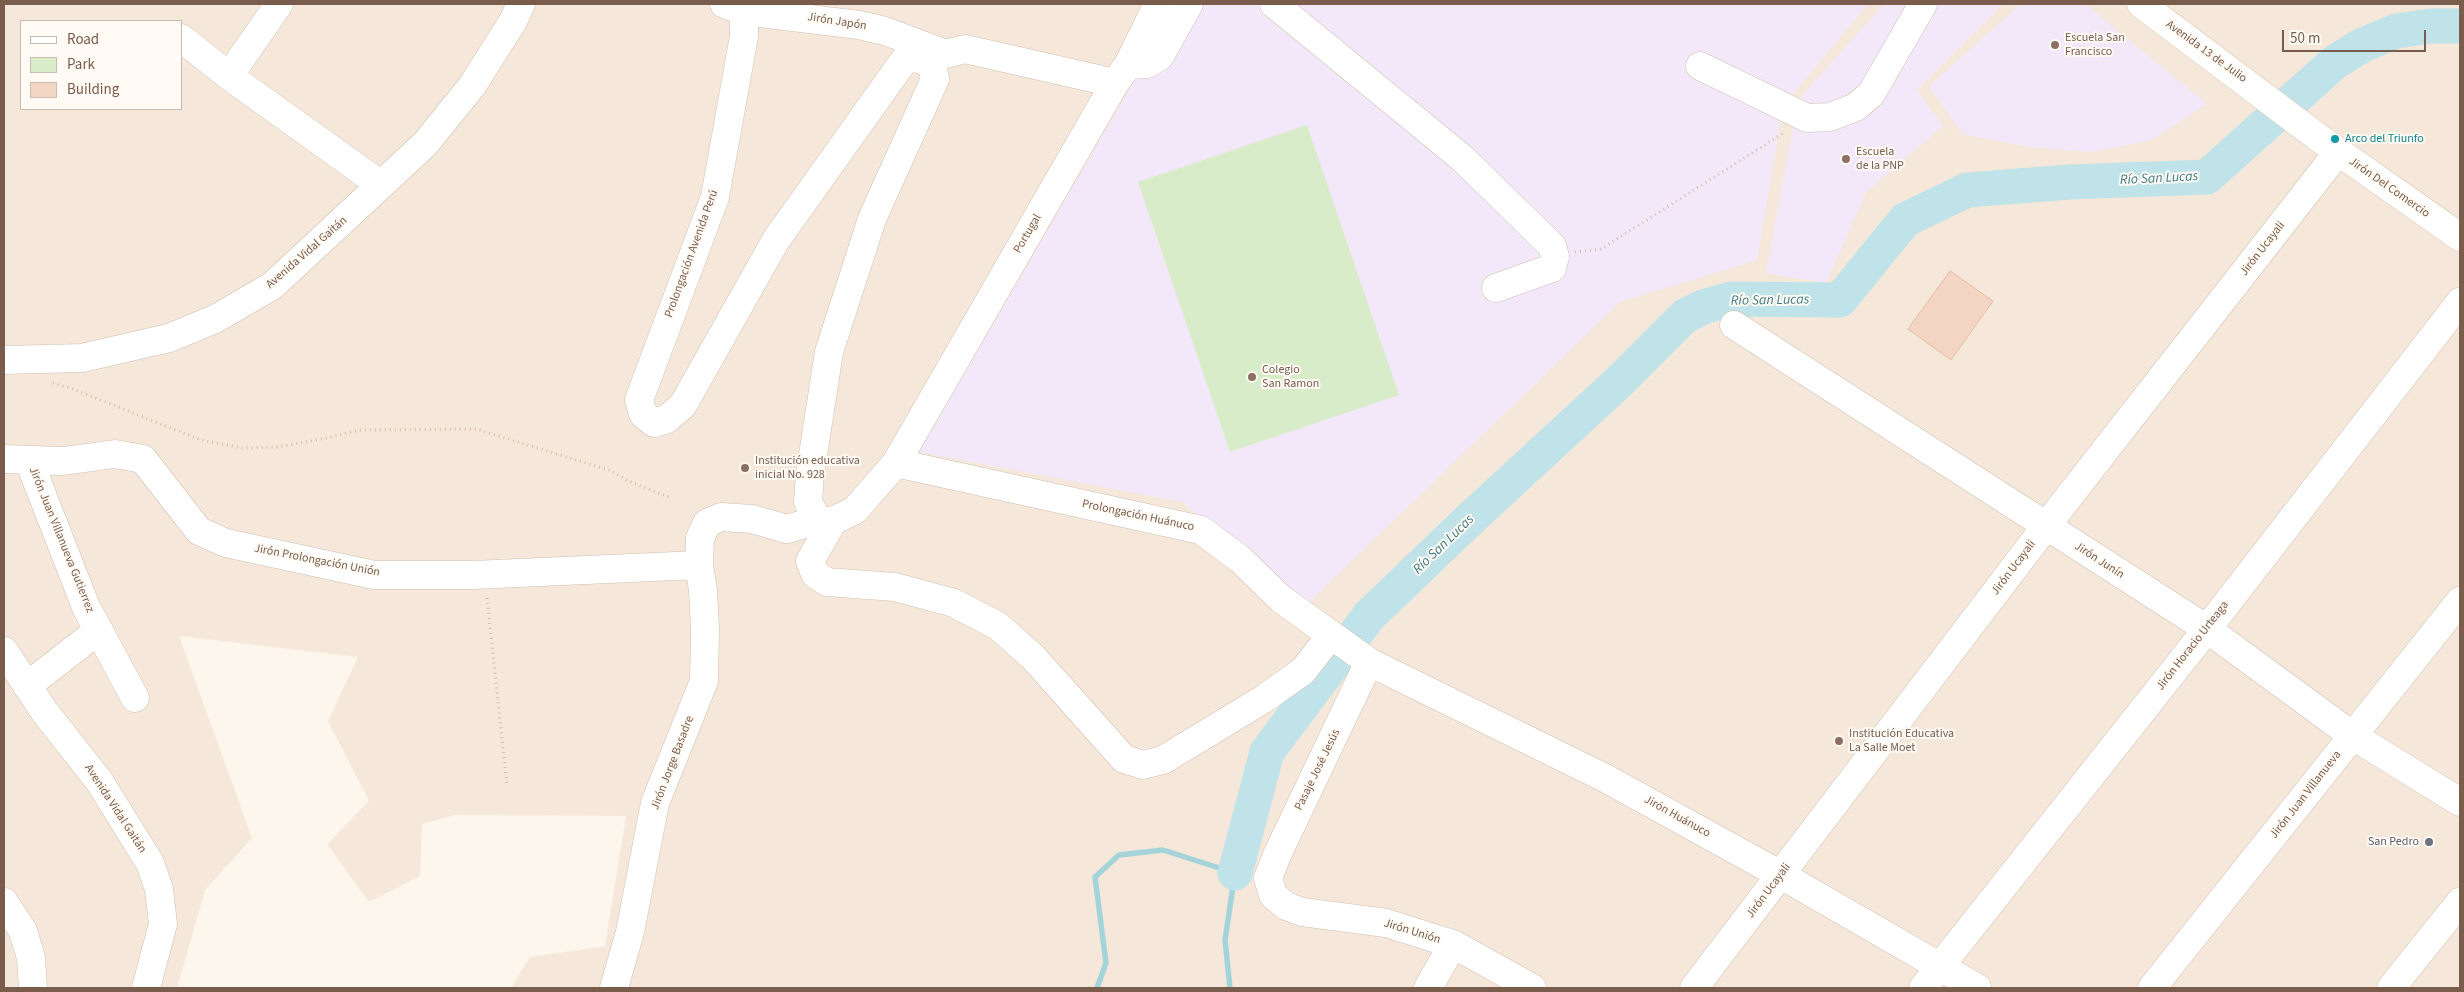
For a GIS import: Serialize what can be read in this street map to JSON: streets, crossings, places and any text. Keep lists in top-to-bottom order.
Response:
{
  "streets": {
    "street": [
      "Jirón Japón",
      "Avenida 13 de Julio",
      "Jirón Del Comercio",
      "Portugal",
      "Jirón Ucayali",
      "Avenida Vidal Gaitán",
      "Prolongación Avenida Perú",
      "Prolongación Huánuco",
      "Jirón Juan Villanueva Gutierrez",
      "Jirón Prolongación Unión",
      "Jirón Junín",
      "Jirón Horacio Urteaga",
      "Jirón Jorge Basadre",
      "Pasaje José Jesús",
      "Jirón Juan Villanueva",
      "Jirón Huánuco",
      "Jirón Unión"
    ]
  },
  "crossings": [
    ["Jirón Japón", "Portugal"],
    ["Jirón Japón", "Prolongación Avenida Perú"],
    ["Avenida 13 de Julio", "Jirón Del Comercio"],
    ["Avenida 13 de Julio", "Jirón Ucayali"],
    ["Jirón Del Comercio", "Jirón Ucayali"],
    ["Portugal", "Prolongación Huánuco"],
    ["Portugal", "Jirón Jorge Basadre"],
    ["Jirón Ucayali", "Jirón Junín"],
    ["Jirón Ucayali", "Jirón Huánuco"],
    ["Prolongación Huánuco", "Pasaje José Jesús"],
    ["Prolongación Huánuco", "Jirón Huánuco"],
    ["Jirón Juan Villanueva Gutierrez", "Jirón Prolongación Unión"],
    ["Jirón Prolongación Unión", "Jirón Jorge Basadre"],
    ["Jirón Junín", "Jirón Horacio Urteaga"],
    ["Jirón Junín", "Jirón Juan Villanueva"],
    ["Jirón Horacio Urteaga", "Jirón Huánuco"],
    ["Pasaje José Jesús", "Jirón Huánuco"],
    ["Pasaje José Jesús", "Jirón Unión"]
  ],
  "water": ["Río San Lucas"],
  "places": [
    "Escuela San Francisco",
    "Arco del Triunfo",
    "Escuela de la PNP",
    "Colegio San Ramon",
    "Institución educativa inicial No. 928",
    "Institución Educativa La Salle Moet",
    "San Pedro"
  ],
  "legend": ["Road", "Park", "Building"],
  "scale_bar": "50 m"
}
